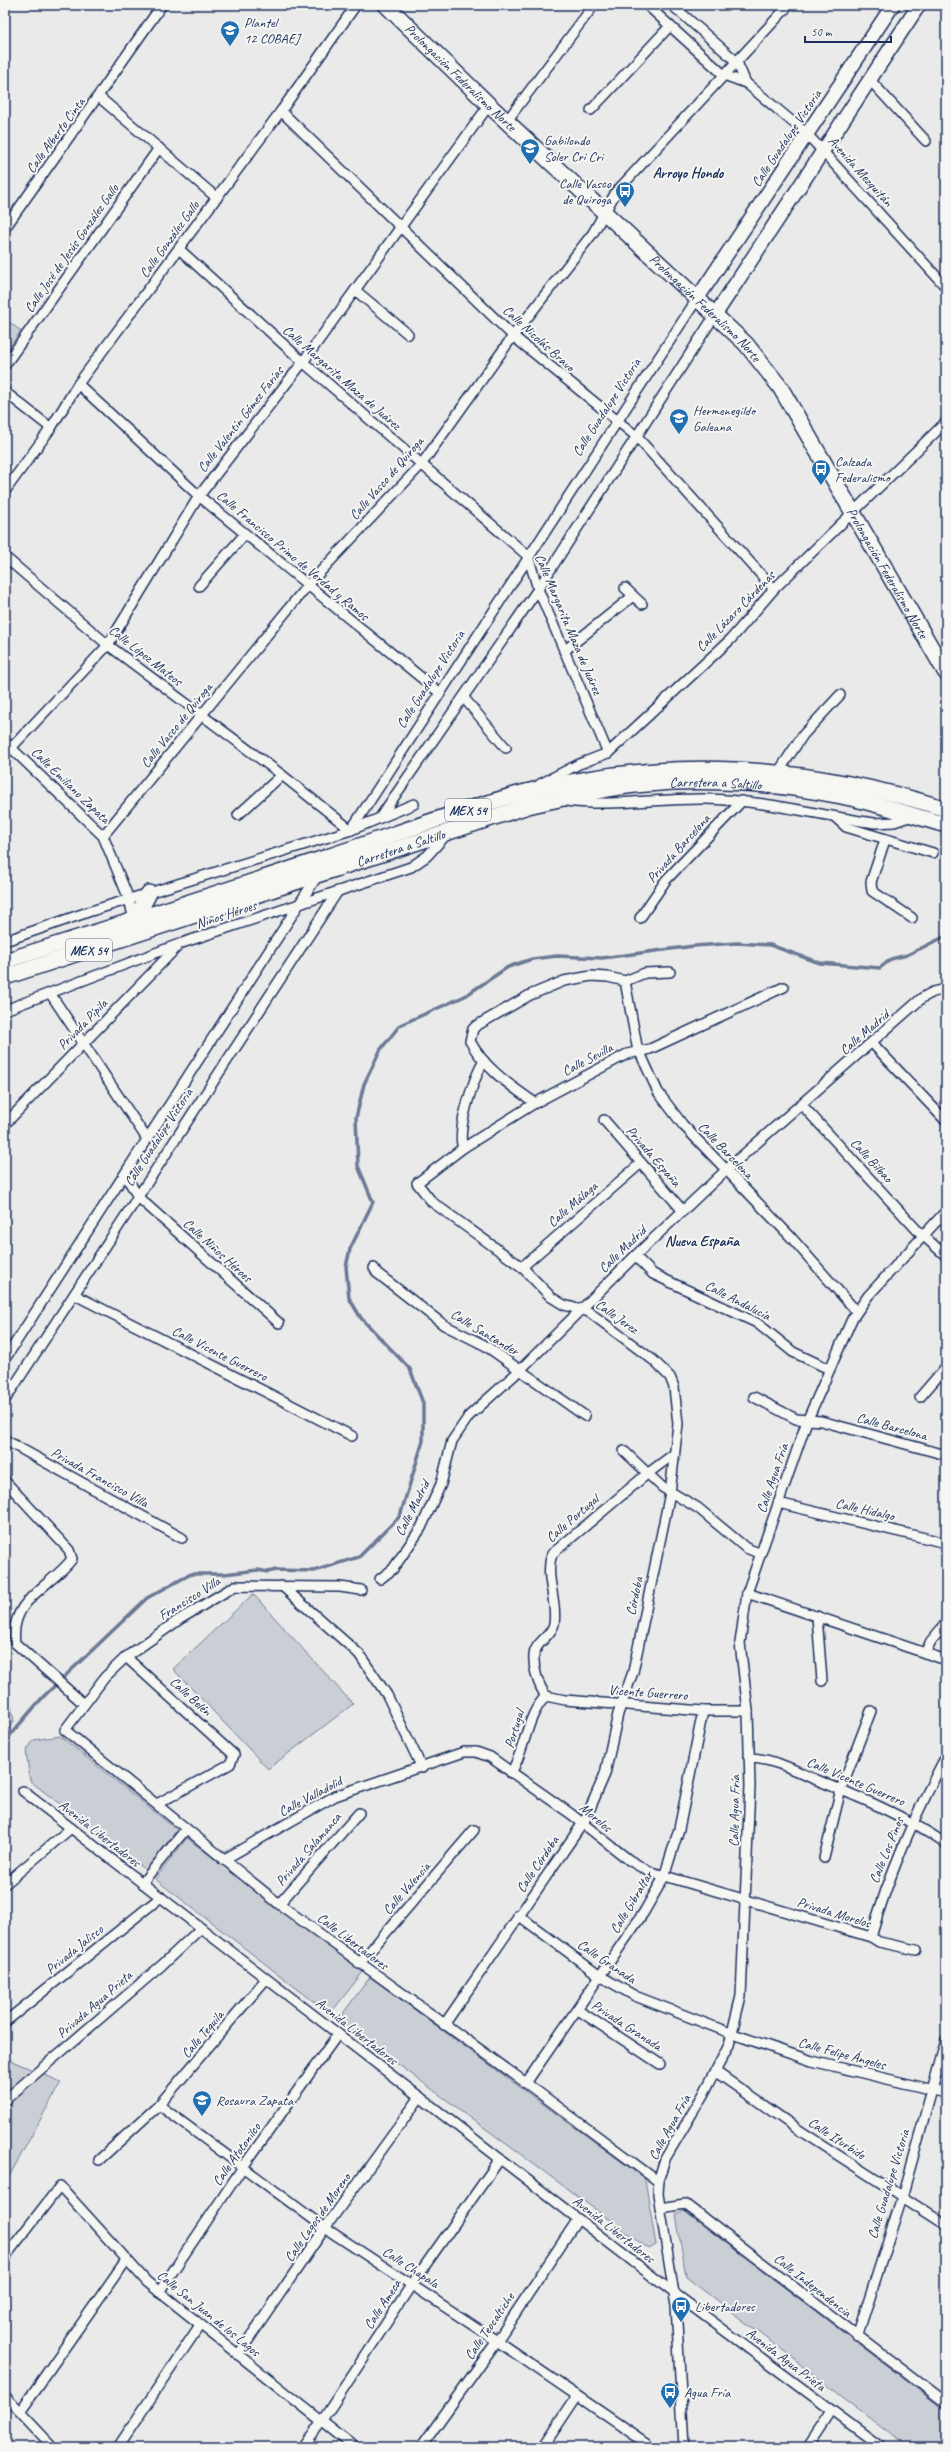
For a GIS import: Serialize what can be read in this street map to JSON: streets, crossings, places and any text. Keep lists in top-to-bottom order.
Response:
{
  "streets": {
    "main road": [
      "Prolongación Federalismo Norte",
      "Calle Guadalupe Victoria",
      "Carretera a Saltillo",
      "MEX 54"
    ],
    "street": [
      "Calle Alberto Cinta",
      "Avenida Mezquitán",
      "Calle González Gallo",
      "Calle José de Jesús González Gallo",
      "Calle Nicolás Bravo",
      "Calle Margarita Maza de Juárez",
      "Calle Valentín Gómez Farías",
      "Calle Vasco de Quiroga",
      "Calle Francisco Primo de Verdad y Ramos",
      "Calle Lázaro Cárdenas",
      "Calle López Mateos",
      "Calle Emiliano Zapata",
      "Privada Barcelona",
      "Niños Héroes",
      "Privada Pípila",
      "Calle Madrid",
      "Calle Sevilla",
      "Calle Barcelona",
      "Privada España",
      "Calle Bilbao",
      "Calle Málaga",
      "Calle Niños Héroes",
      "Calle Andalucía",
      "Calle Jerez",
      "Calle Santander",
      "Calle Vicente Guerrero",
      "Privada Francisco Villa",
      "Calle Agua Fría",
      "Calle Hidalgo",
      "Calle Portugal",
      "Córdoba",
      "Francisco Villa",
      "Vicente Guerrero",
      "Calle Belén",
      "Portugal",
      "Calle Valladolid",
      "Morelos",
      "Avenida Libertadores",
      "Privada Salamanca",
      "Calle Los Pinos",
      "Calle Córdoba",
      "Calle Valencia",
      "Calle Gibraltar",
      "Privada Morelos",
      "Calle Libertadores",
      "Privada Jalisco",
      "Calle Granada",
      "Privada Agua Prieta",
      "Privada Granada",
      "Calle Tequila",
      "Calle Felipe Ángeles",
      "Calle Iturbide",
      "Calle Atotonilco",
      "Calle Lagos de Moreno",
      "Calle Chapala",
      "Calle Independencia",
      "Calle Ameca",
      "Calle San Juan de los Lagos",
      "Calle Teocaltiche",
      "Avenida Agua Prieta"
    ]
  },
  "crossings": [
    ["Prolongación Federalismo Norte", "Calle Guadalupe Victoria"],
    ["Prolongación Federalismo Norte", "Calle Valentín Gómez Farías"],
    ["Prolongación Federalismo Norte", "Calle Vasco de Quiroga"],
    ["Prolongación Federalismo Norte", "Calle Lázaro Cárdenas"],
    ["Calle Guadalupe Victoria", "Avenida Mezquitán"],
    ["Calle Guadalupe Victoria", "Calle Nicolás Bravo"],
    ["Calle Guadalupe Victoria", "Calle Margarita Maza de Juárez"],
    ["Calle Guadalupe Victoria", "Calle Francisco Primo de Verdad y Ramos"],
    ["Calle Guadalupe Victoria", "Calle López Mateos"],
    ["Calle Guadalupe Victoria", "Carretera a Saltillo"],
    ["Calle Guadalupe Victoria", "Niños Héroes"],
    ["Calle Guadalupe Victoria", "Calle Niños Héroes"],
    ["Calle Guadalupe Victoria", "Calle Vicente Guerrero"],
    ["Calle Guadalupe Victoria", "Calle Felipe Ángeles"],
    ["Calle Guadalupe Victoria", "Calle Iturbide"],
    ["Calle Guadalupe Victoria", "Calle Independencia"],
    ["Avenida Mezquitán", "Calle Vasco de Quiroga"],
    ["Calle González Gallo", "Calle Nicolás Bravo"],
    ["Calle González Gallo", "Calle Margarita Maza de Juárez"],
    ["Calle González Gallo", "Calle Francisco Primo de Verdad y Ramos"],
    ["Calle Nicolás Bravo", "Calle Valentín Gómez Farías"],
    ["Calle Nicolás Bravo", "Calle Vasco de Quiroga"],
    ["Calle Nicolás Bravo", "Calle Lázaro Cárdenas"],
    ["Calle Margarita Maza de Juárez", "Calle Valentín Gómez Farías"],
    ["Calle Margarita Maza de Juárez", "Calle Vasco de Quiroga"],
    ["Calle Margarita Maza de Juárez", "Calle Lázaro Cárdenas"],
    ["Calle Valentín Gómez Farías", "Calle Francisco Primo de Verdad y Ramos"],
    ["Calle Valentín Gómez Farías", "Calle López Mateos"],
    ["Calle Valentín Gómez Farías", "Calle Emiliano Zapata"],
    ["Calle Vasco de Quiroga", "Calle Francisco Primo de Verdad y Ramos"],
    ["Calle Vasco de Quiroga", "Calle López Mateos"],
    ["Calle Vasco de Quiroga", "Calle Emiliano Zapata"],
    ["Calle Lázaro Cárdenas", "Carretera a Saltillo"],
    ["Calle Emiliano Zapata", "Carretera a Saltillo"],
    ["Carretera a Saltillo", "Niños Héroes"],
    ["Niños Héroes", "Privada Pípila"],
    ["Calle Madrid", "Calle Barcelona"],
    ["Calle Madrid", "Privada España"],
    ["Calle Madrid", "Calle Bilbao"],
    ["Calle Madrid", "Calle Andalucía"],
    ["Calle Madrid", "Calle Jerez"],
    ["Calle Madrid", "Calle Santander"],
    ["Calle Sevilla", "Calle Barcelona"],
    ["Calle Sevilla", "Calle Jerez"],
    ["Calle Barcelona", "Calle Agua Fría"],
    ["Privada España", "Calle Málaga"],
    ["Calle Bilbao", "Calle Agua Fría"],
    ["Calle Málaga", "Calle Jerez"],
    ["Calle Andalucía", "Calle Agua Fría"],
    ["Calle Jerez", "Calle Portugal"],
    ["Calle Jerez", "Córdoba"],
    ["Calle Vicente Guerrero", "Calle Agua Fría"],
    ["Calle Vicente Guerrero", "Calle Los Pinos"],
    ["Calle Agua Fría", "Calle Hidalgo"],
    ["Calle Agua Fría", "Vicente Guerrero"],
    ["Calle Agua Fría", "Morelos"],
    ["Calle Agua Fría", "Avenida Libertadores"],
    ["Calle Agua Fría", "Privada Morelos"],
    ["Calle Agua Fría", "Calle Libertadores"],
    ["Calle Agua Fría", "Calle Granada"],
    ["Calle Agua Fría", "Calle Felipe Ángeles"],
    ["Calle Agua Fría", "Calle Iturbide"],
    ["Calle Agua Fría", "Calle Independencia"],
    ["Calle Agua Fría", "Avenida Agua Prieta"],
    ["Calle Portugal", "Vicente Guerrero"],
    ["Calle Portugal", "Portugal"],
    ["Córdoba", "Vicente Guerrero"],
    ["Córdoba", "Calle Córdoba"],
    ["Francisco Villa", "Calle Belén"],
    ["Francisco Villa", "Calle Libertadores"],
    ["Vicente Guerrero", "Portugal"],
    ["Vicente Guerrero", "Calle Córdoba"],
    ["Vicente Guerrero", "Calle Gibraltar"],
    ["Calle Belén", "Calle Libertadores"],
    ["Portugal", "Morelos"],
    ["Calle Valladolid", "Morelos"],
    ["Calle Valladolid", "Calle Libertadores"],
    ["Morelos", "Calle Córdoba"],
    ["Morelos", "Calle Gibraltar"],
    ["Morelos", "Privada Morelos"],
    ["Avenida Libertadores", "Privada Jalisco"],
    ["Avenida Libertadores", "Privada Agua Prieta"],
    ["Avenida Libertadores", "Calle Tequila"],
    ["Avenida Libertadores", "Calle Atotonilco"],
    ["Avenida Libertadores", "Calle Lagos de Moreno"],
    ["Avenida Libertadores", "Calle Ameca"],
    ["Avenida Libertadores", "Calle Teocaltiche"],
    ["Avenida Libertadores", "Avenida Agua Prieta"],
    ["Privada Salamanca", "Calle Libertadores"],
    ["Calle Los Pinos", "Privada Morelos"],
    ["Calle Córdoba", "Calle Libertadores"],
    ["Calle Córdoba", "Calle Granada"],
    ["Calle Valencia", "Calle Libertadores"],
    ["Calle Gibraltar", "Calle Libertadores"],
    ["Calle Gibraltar", "Calle Granada"],
    ["Calle Gibraltar", "Privada Granada"],
    ["Calle Granada", "Calle Felipe Ángeles"],
    ["Calle Tequila", "Calle Chapala"],
    ["Calle Atotonilco", "Calle Chapala"],
    ["Calle Atotonilco", "Calle San Juan de los Lagos"],
    ["Calle Lagos de Moreno", "Calle Chapala"],
    ["Calle Lagos de Moreno", "Calle San Juan de los Lagos"],
    ["Calle Chapala", "Calle Ameca"],
    ["Calle Chapala", "Calle Teocaltiche"],
    ["Calle Ameca", "Calle San Juan de los Lagos"]
  ],
  "districts": ["Arroyo Hondo", "Nueva España"],
  "places": {
    "school or university": [
      "Plantel 12 COBAEJ",
      "Gabilondo Soler Cri Cri",
      "Hermenegildo Galeana",
      "Rosaura Zapata"
    ],
    "bus stop": [
      "Calle Vasco de Quiroga",
      "Calzada Federalismo",
      "Libertadores",
      "Agua Fría"
    ]
  },
  "scale_bar": "50 m"
}
